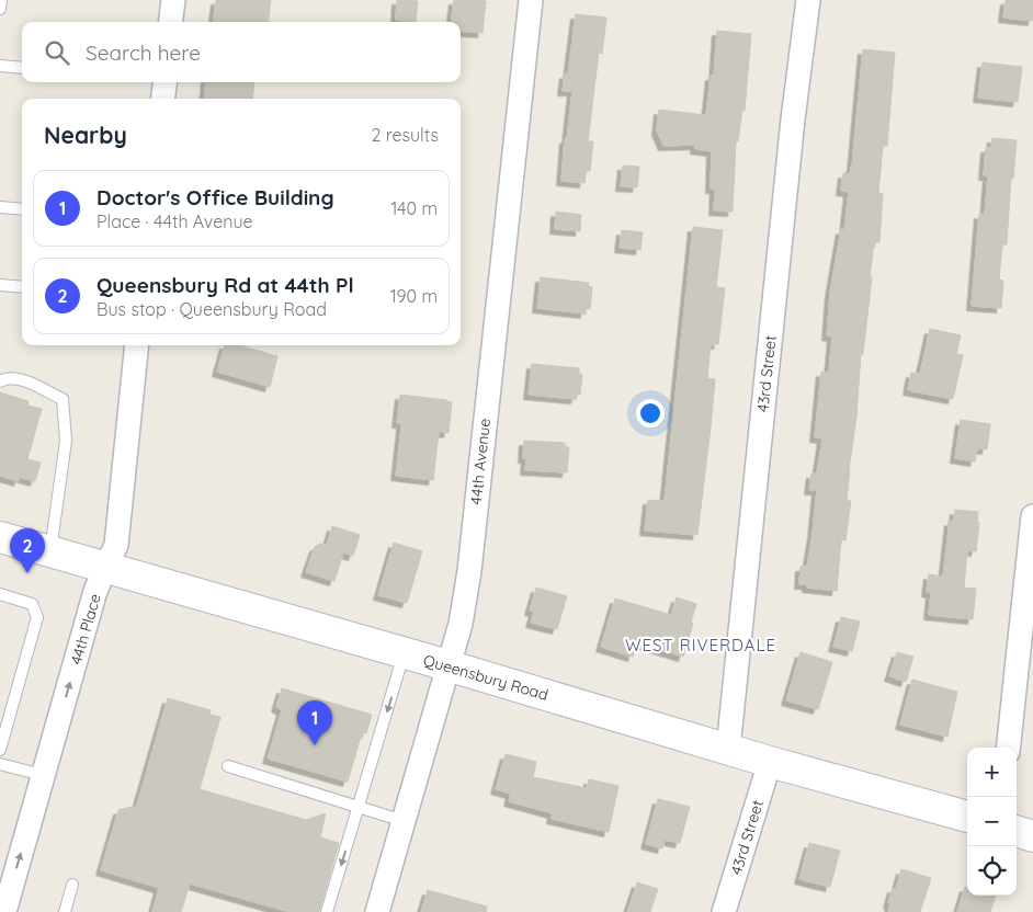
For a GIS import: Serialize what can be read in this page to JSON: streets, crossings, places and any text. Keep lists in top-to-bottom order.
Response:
{
  "streets": {
    "street": [
      "43rd Street",
      "44th Avenue",
      "44th Place",
      "Queensbury Road"
    ]
  },
  "crossings": [
    ["43rd Street", "Queensbury Road"],
    ["44th Avenue", "Queensbury Road"],
    ["44th Place", "Queensbury Road"]
  ],
  "one_way": ["44th Place"],
  "districts": ["WEST RIVERDALE"],
  "page": {
    "search": "Search here",
    "heading": ["Nearby", "2 results"],
    "list": [
      {
        "mark": "1",
        "name": "Doctor's Office Building",
        "note": "Place · 44th Avenue",
        "value": "140 m"
      },
      {
        "mark": "2",
        "name": "Queensbury Rd at 44th Pl",
        "note": "Bus stop · Queensbury Road",
        "value": "190 m"
      }
    ],
    "pins": ["2", "1"],
    "map_buttons": ["+", "−"]
  }
}
